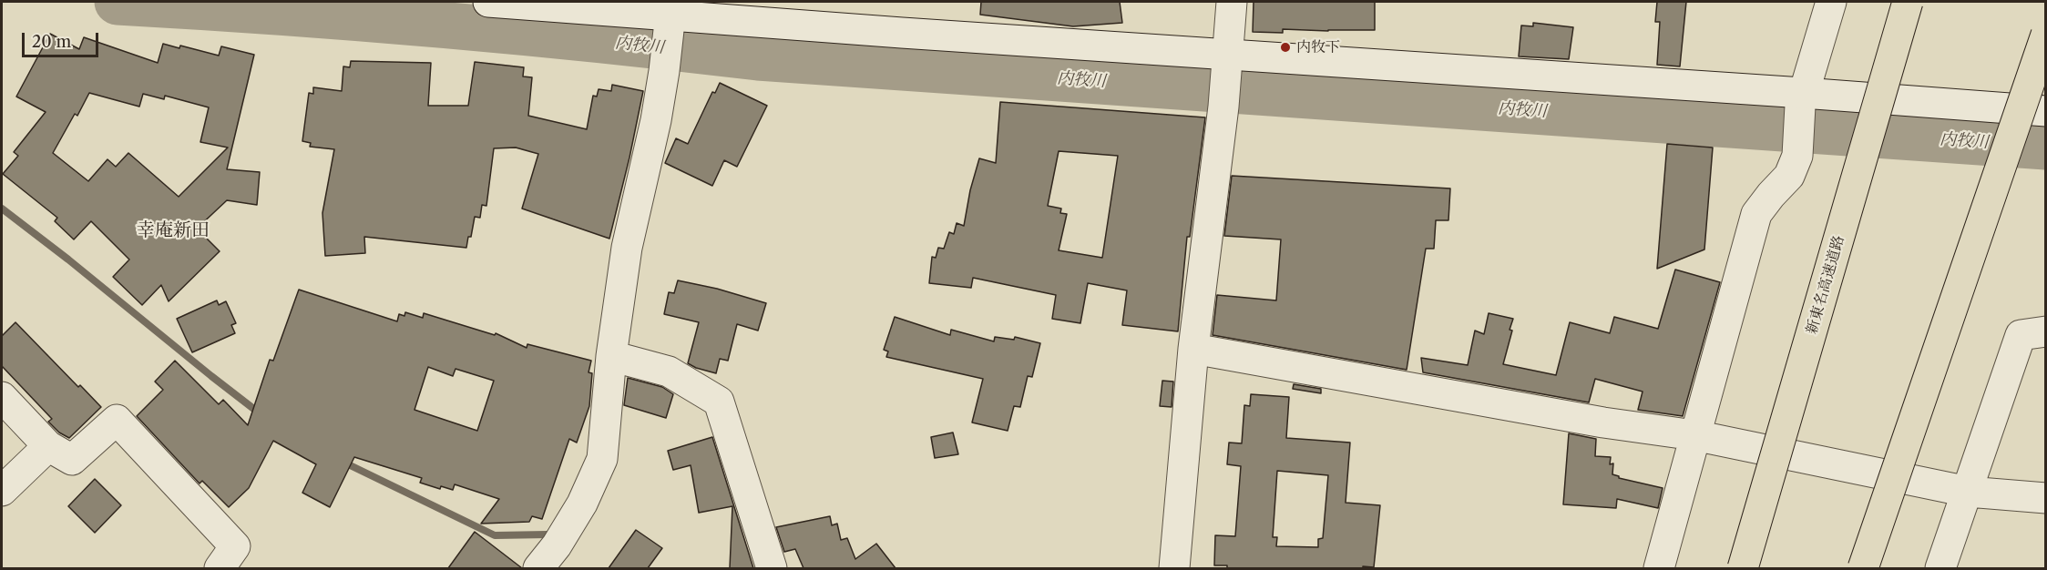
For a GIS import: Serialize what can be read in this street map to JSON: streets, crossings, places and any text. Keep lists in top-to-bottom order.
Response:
{
  "streets": {
    "highway": ["新東名高速道路"]
  },
  "districts": ["幸庵新田"],
  "water": ["内牧川"],
  "places": ["内牧下"],
  "scale_bar": "20 m"
}
